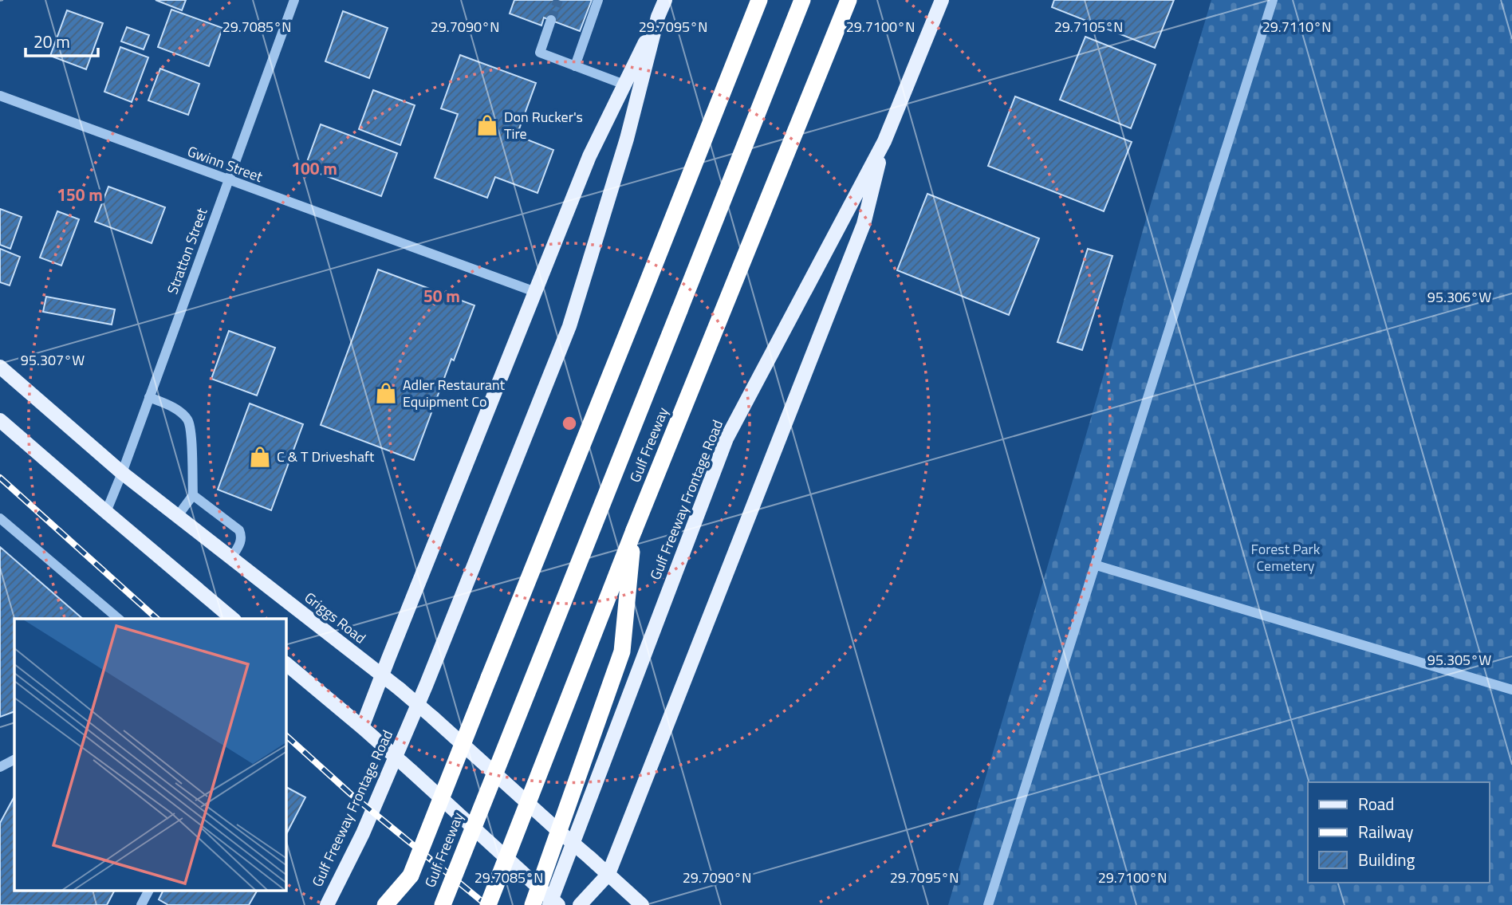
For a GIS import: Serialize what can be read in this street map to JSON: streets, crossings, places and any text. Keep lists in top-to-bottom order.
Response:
{
  "streets": {
    "highway": ["Gulf Freeway"],
    "main road": ["Gulf Freeway Frontage Road", "Griggs Road"],
    "street": ["Gwinn Street", "Stratton Street"]
  },
  "crossings": [
    ["Gwinn Street", "Stratton Street"],
    ["Stratton Street", "Griggs Road"]
  ],
  "parks": ["Forest Park Cemetery"],
  "places": {
    "shop": ["Don Rucker's Tire", "Adler Restaurant Equipment Co", "C & T Driveshaft"]
  },
  "legend": ["Road", "Railway", "Building"],
  "scale_bar": "20 m",
  "coordinates": [
    "29.7085°N",
    "29.7090°N",
    "29.7095°N",
    "29.7100°N",
    "29.7105°N",
    "29.7110°N",
    "95.306°W",
    "95.307°W",
    "95.305°W"
  ],
  "rings": ["100 m", "150 m", "50 m"]
}
